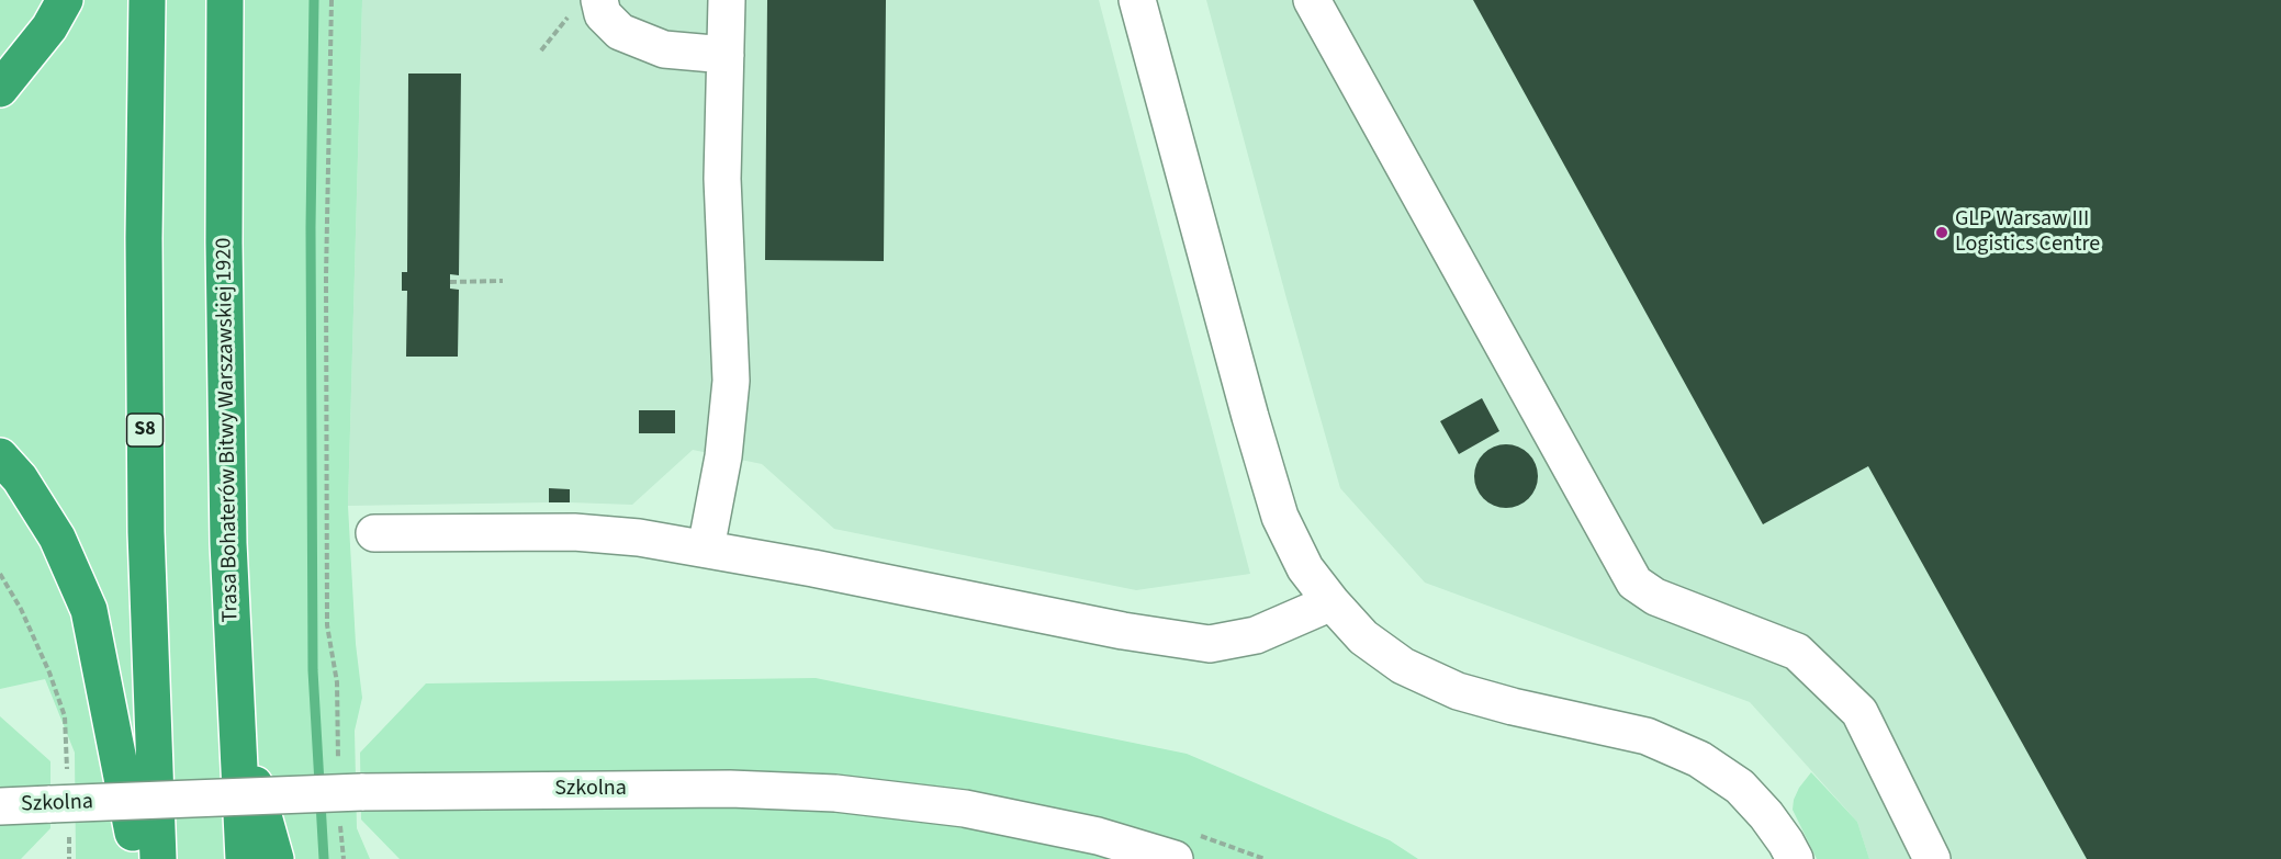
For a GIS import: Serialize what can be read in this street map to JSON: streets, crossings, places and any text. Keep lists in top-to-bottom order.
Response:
{
  "streets": {
    "highway": ["S8", "Trasa Bohaterów Bitwy Warszawskiej 1920"],
    "street": ["Szkolna"]
  },
  "places": ["GLP Warsaw III Logistics Centre"]
}
